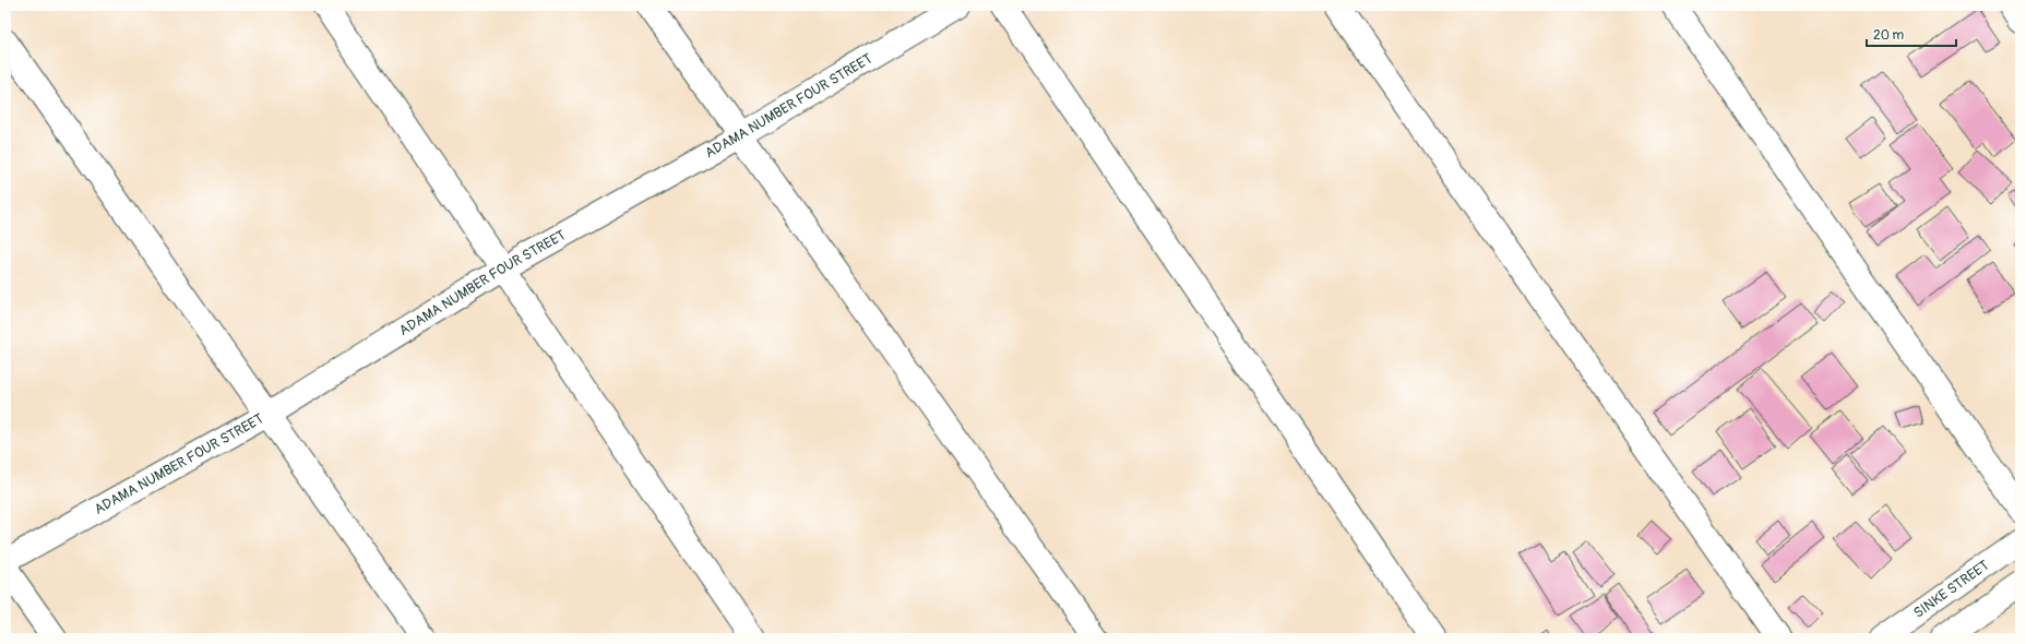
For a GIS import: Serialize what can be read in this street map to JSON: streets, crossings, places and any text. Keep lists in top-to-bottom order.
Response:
{
  "streets": {
    "street": ["ADAMA NUMBER FOUR STREET", "SINKE STREET"]
  },
  "scale_bar": "20 m"
}
